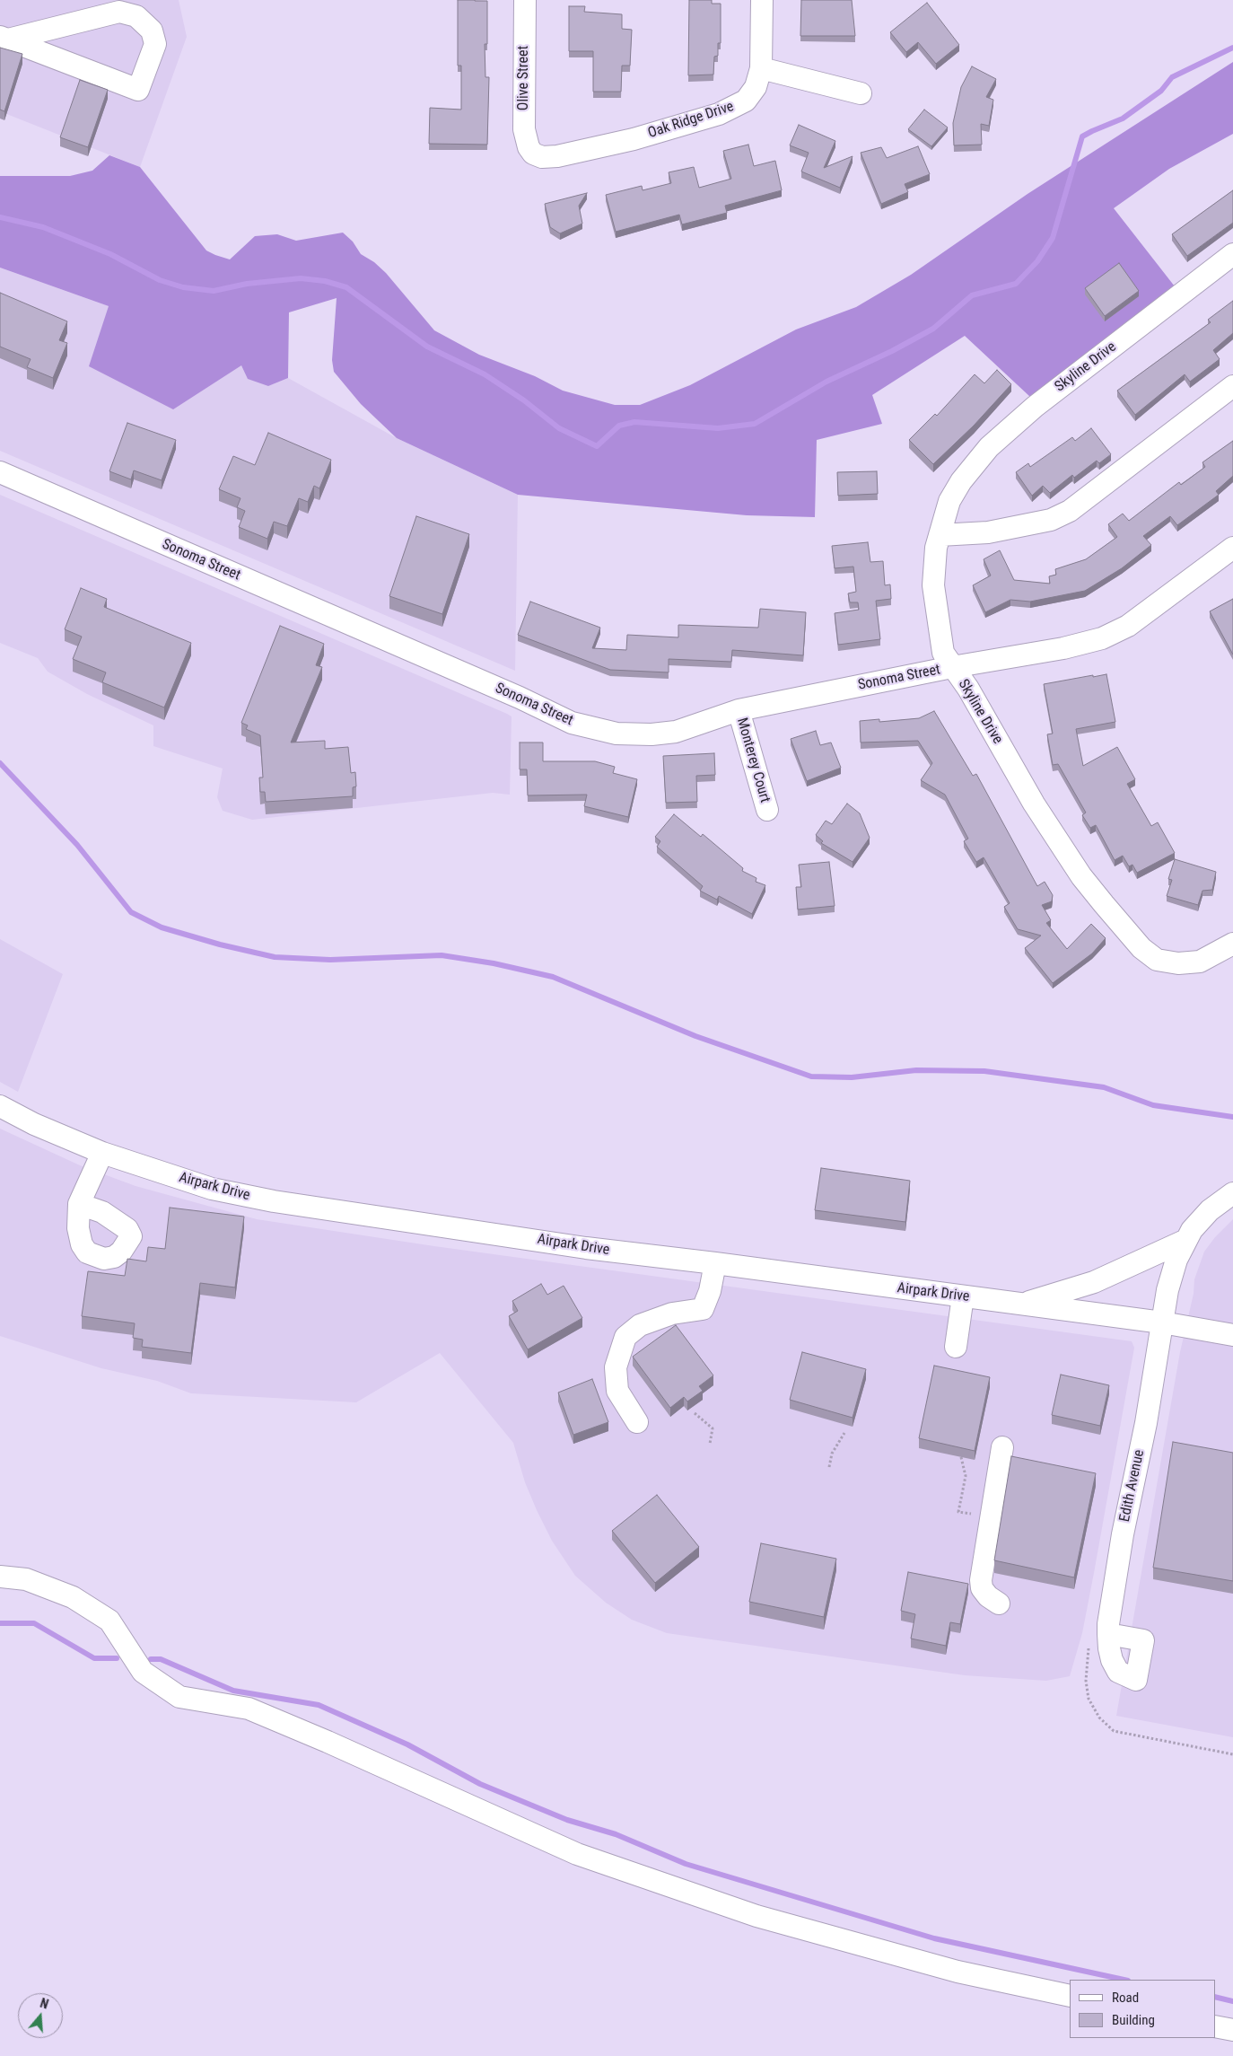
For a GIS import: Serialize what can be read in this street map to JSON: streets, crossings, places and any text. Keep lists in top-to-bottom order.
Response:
{
  "streets": {
    "street": [
      "Olive Street",
      "Oak Ridge Drive",
      "Skyline Drive",
      "Sonoma Street",
      "Monterey Court",
      "Airpark Drive",
      "Edith Avenue"
    ]
  },
  "crossings": [
    ["Olive Street", "Oak Ridge Drive"],
    ["Skyline Drive", "Sonoma Street"],
    ["Sonoma Street", "Monterey Court"],
    ["Airpark Drive", "Edith Avenue"]
  ],
  "legend": ["Road", "Building"],
  "north": "top"
}
